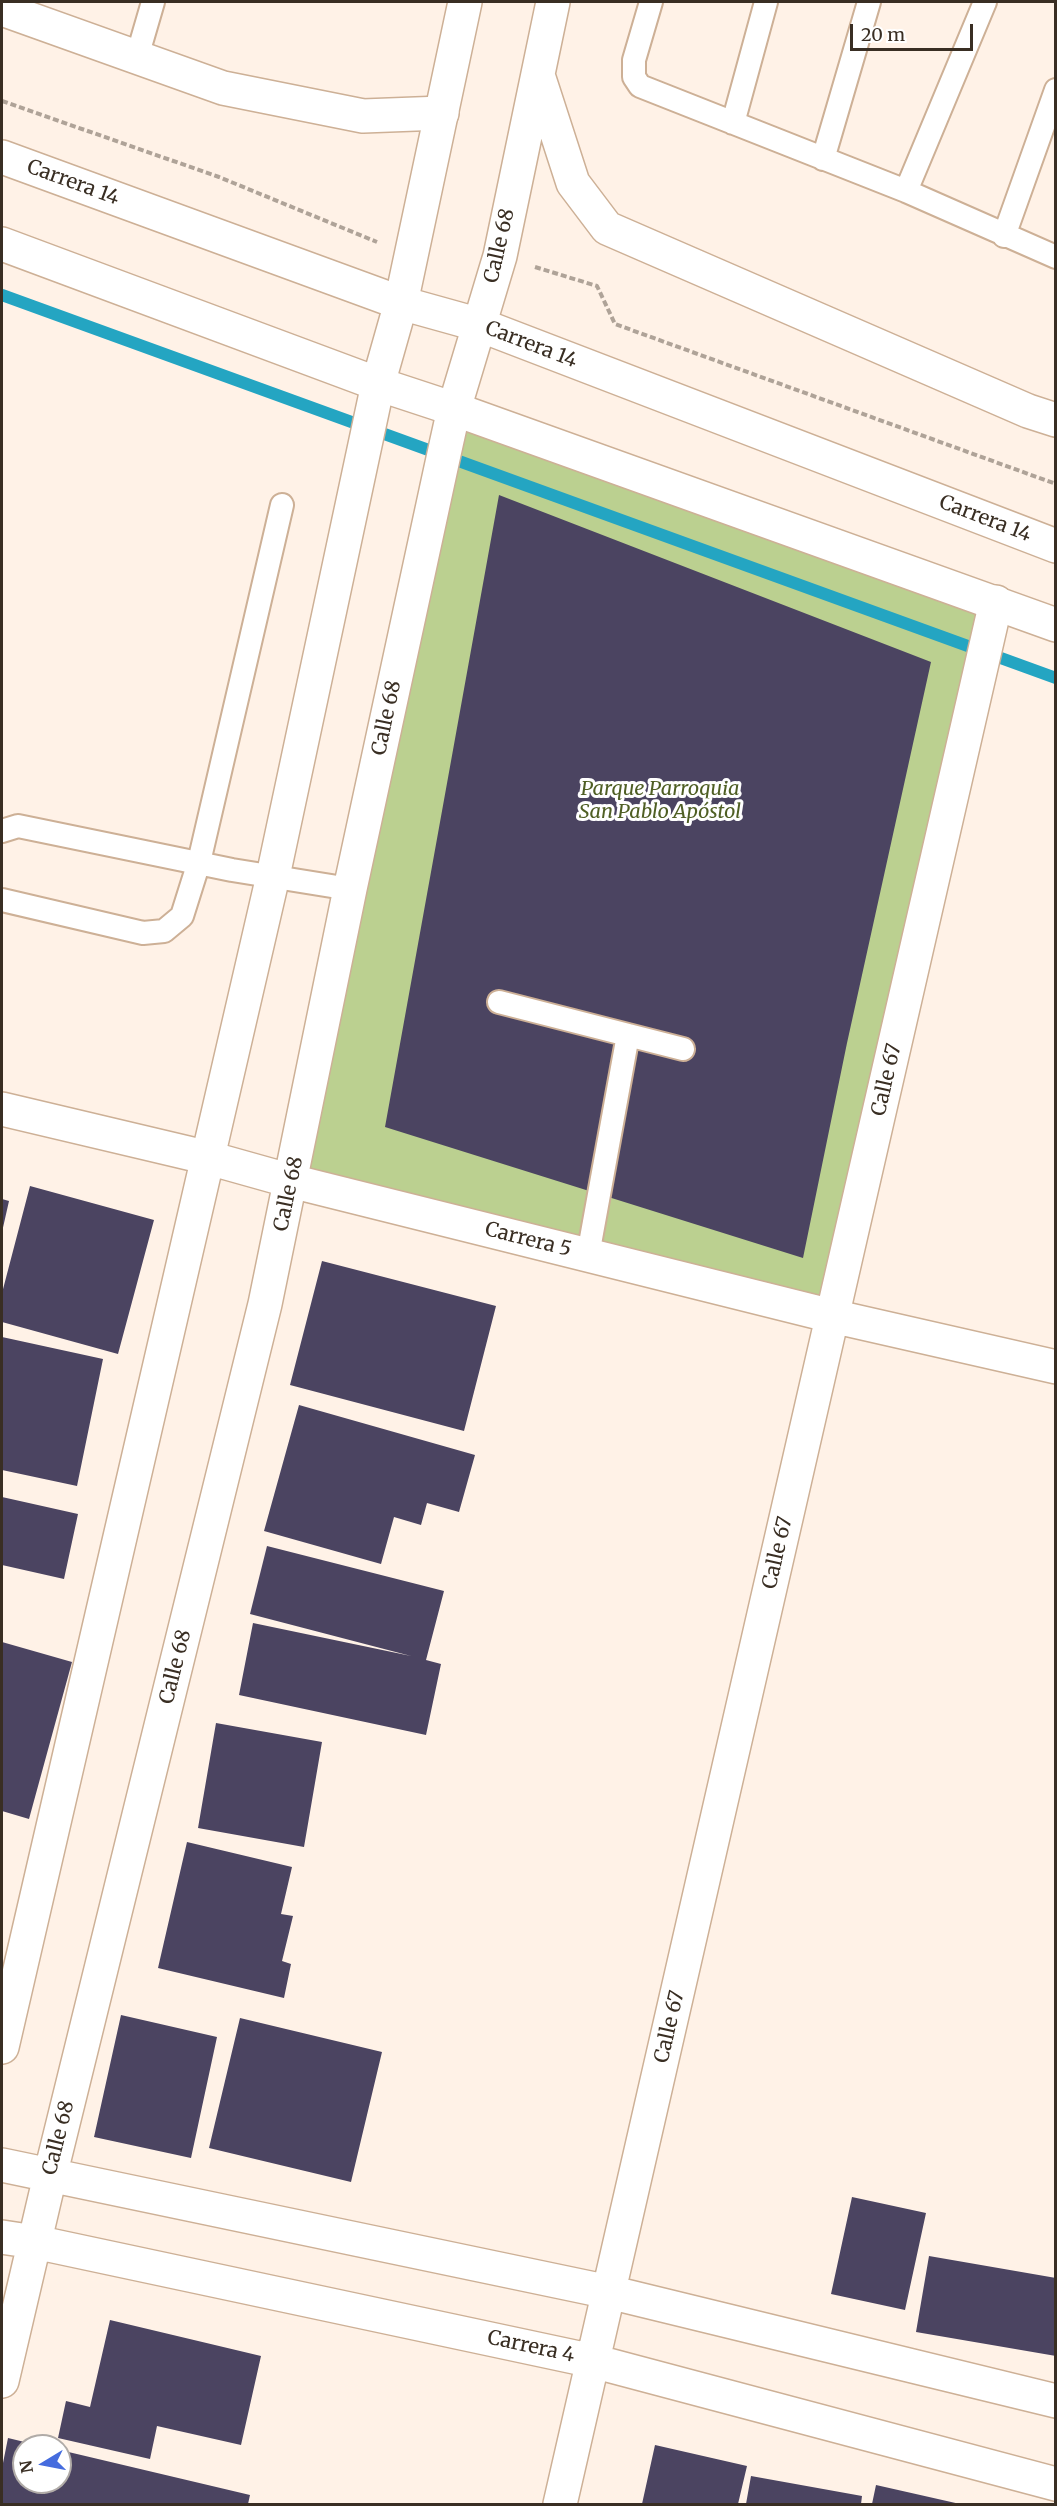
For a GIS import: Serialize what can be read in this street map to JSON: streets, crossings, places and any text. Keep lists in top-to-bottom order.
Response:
{
  "streets": {
    "street": [
      "Carrera 14",
      "Calle 68",
      "Calle 67",
      "Carrera 5",
      "Carrera 4"
    ]
  },
  "crossings": [
    ["Carrera 14", "Calle 68"],
    ["Calle 68", "Carrera 5"],
    ["Calle 68", "Carrera 4"],
    ["Calle 67", "Carrera 5"],
    ["Calle 67", "Carrera 4"]
  ],
  "parks": ["Parque Parroquia San Pablo Apóstol"],
  "scale_bar": "20 m",
  "north": "left"
}
